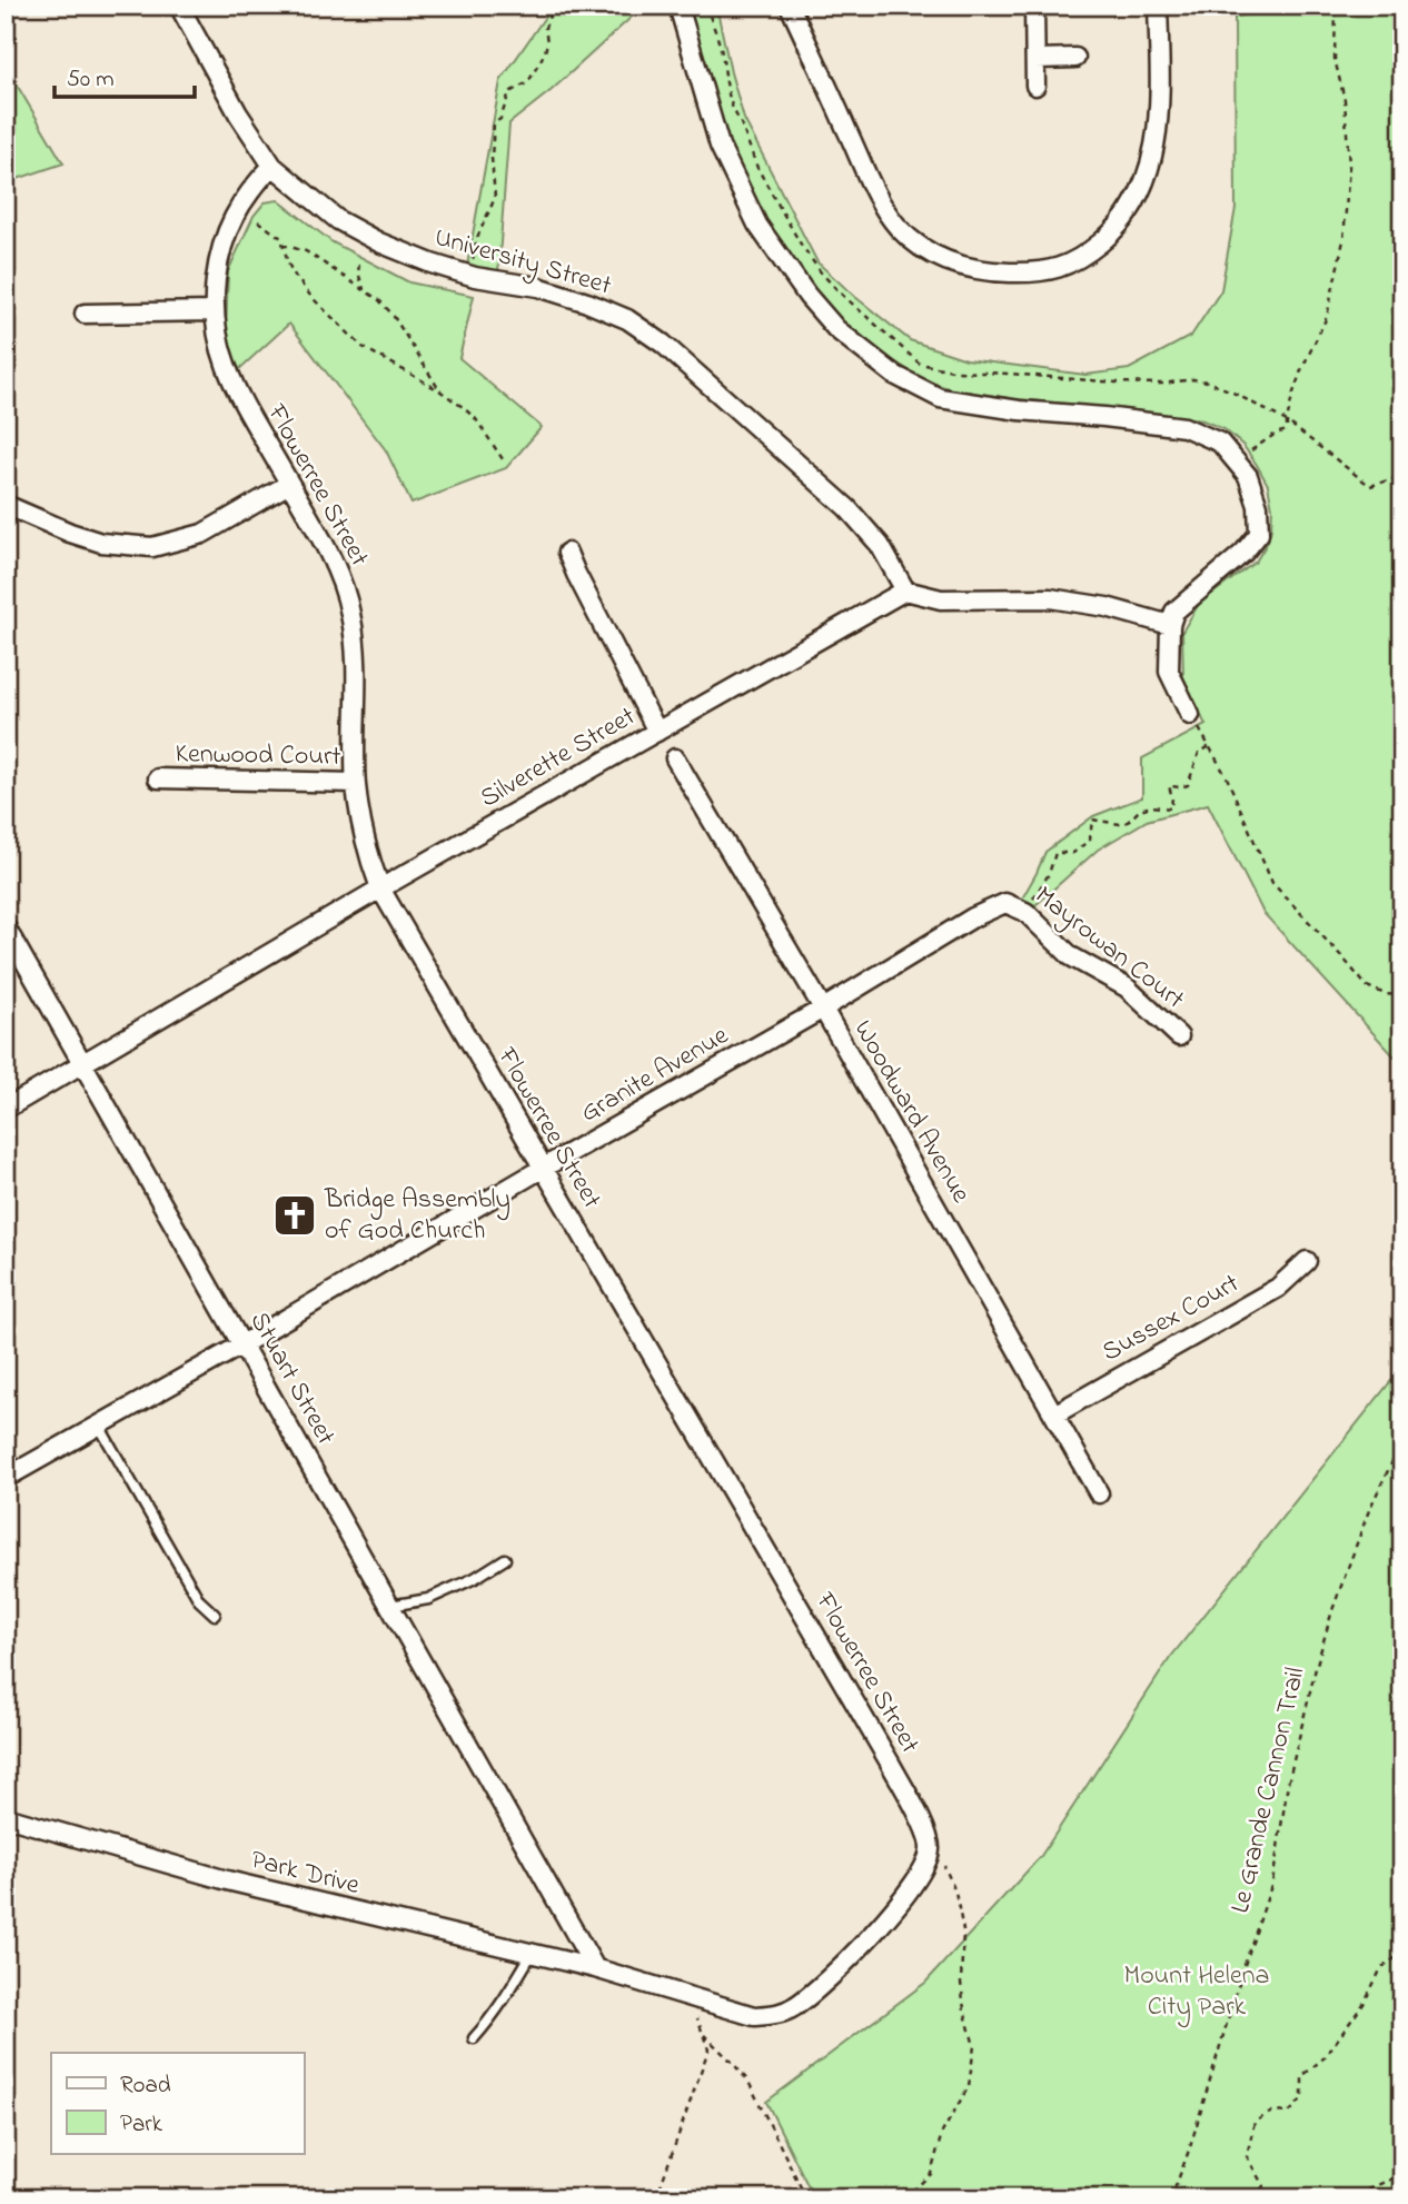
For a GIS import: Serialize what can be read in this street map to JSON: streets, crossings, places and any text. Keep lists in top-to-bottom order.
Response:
{
  "streets": {
    "street": [
      "University Street",
      "Flowerree Street",
      "Kenwood Court",
      "Silverette Street",
      "Mayrowan Court",
      "Granite Avenue",
      "Woodward Avenue",
      "Sussex Court",
      "Stuart Street",
      "Park Drive"
    ],
    "path": ["Le Grande Cannon Trail"]
  },
  "crossings": [
    ["University Street", "Flowerree Street"],
    ["University Street", "Silverette Street"],
    ["Flowerree Street", "Kenwood Court"],
    ["Flowerree Street", "Silverette Street"],
    ["Flowerree Street", "Granite Avenue"],
    ["Flowerree Street", "Park Drive"],
    ["Silverette Street", "Stuart Street"],
    ["Mayrowan Court", "Granite Avenue"],
    ["Granite Avenue", "Woodward Avenue"],
    ["Granite Avenue", "Stuart Street"],
    ["Woodward Avenue", "Sussex Court"],
    ["Stuart Street", "Park Drive"]
  ],
  "parks": ["Mount Helena City Park"],
  "places": {
    "church": ["Bridge Assembly of God Church"]
  },
  "legend": ["Road", "Park"],
  "scale_bar": "50 m"
}
